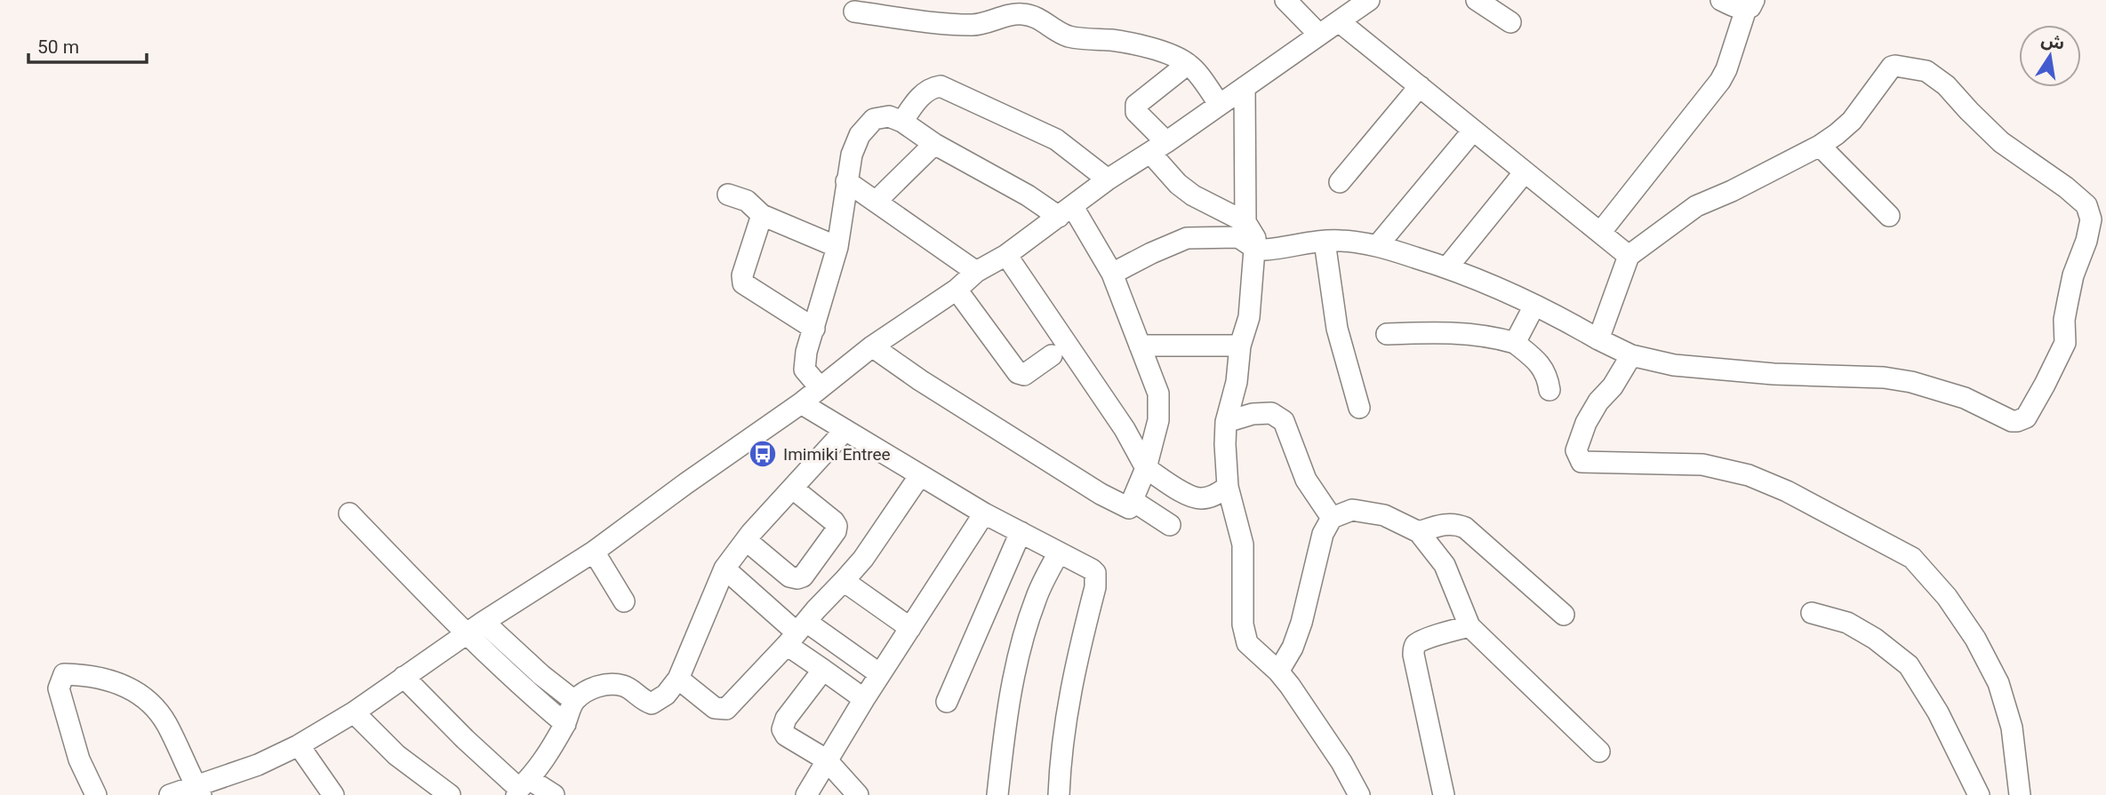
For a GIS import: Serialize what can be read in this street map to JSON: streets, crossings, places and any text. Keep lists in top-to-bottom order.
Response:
{
  "places": {
    "bus stop": ["Imimiki Entree"]
  },
  "scale_bar": "50 m",
  "north": "top"
}
